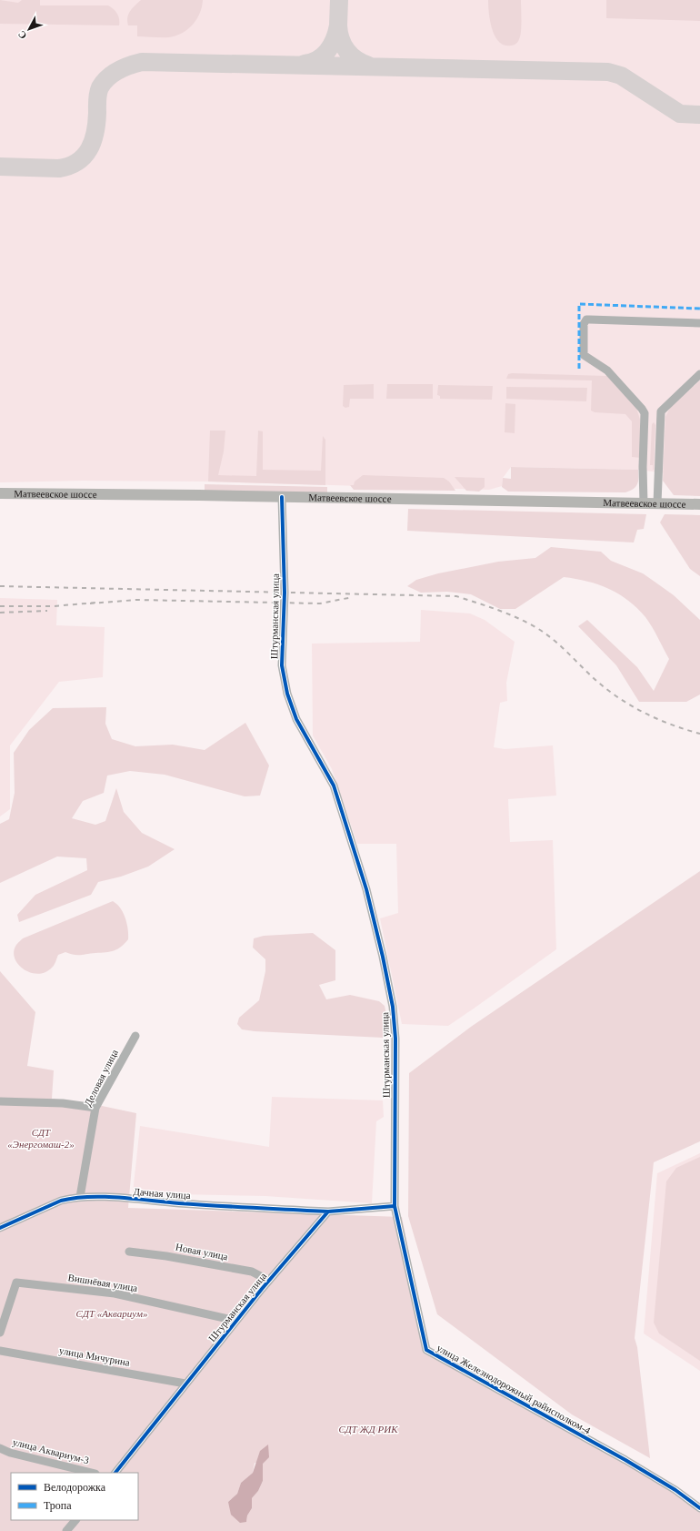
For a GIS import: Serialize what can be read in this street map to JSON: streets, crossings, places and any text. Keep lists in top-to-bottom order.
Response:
{
  "streets": {
    "main road": ["Матвеевское шоссе"],
    "street": [
      "Штурманская улица",
      "Деловая улица",
      "Дачная улица",
      "Новая улица",
      "Вишнёвая улица",
      "улица Мичурина",
      "улица Железнодорожный райисполком-4",
      "улица Аквариум-3"
    ]
  },
  "crossings": [
    ["Матвеевское шоссе", "Штурманская улица"],
    ["Штурманская улица", "Дачная улица"],
    ["Штурманская улица", "Новая улица"],
    ["Штурманская улица", "Вишнёвая улица"],
    ["Штурманская улица", "улица Мичурина"],
    ["Штурманская улица", "улица Железнодорожный райисполком-4"],
    ["Деловая улица", "Дачная улица"]
  ],
  "parks": ["СДТ «Энергомаш-2»", "СДТ «Аквариум»", "СДТ ЖД РИК"],
  "legend": ["Велодорожка", "Тропа"],
  "north": "bottom left"
}
